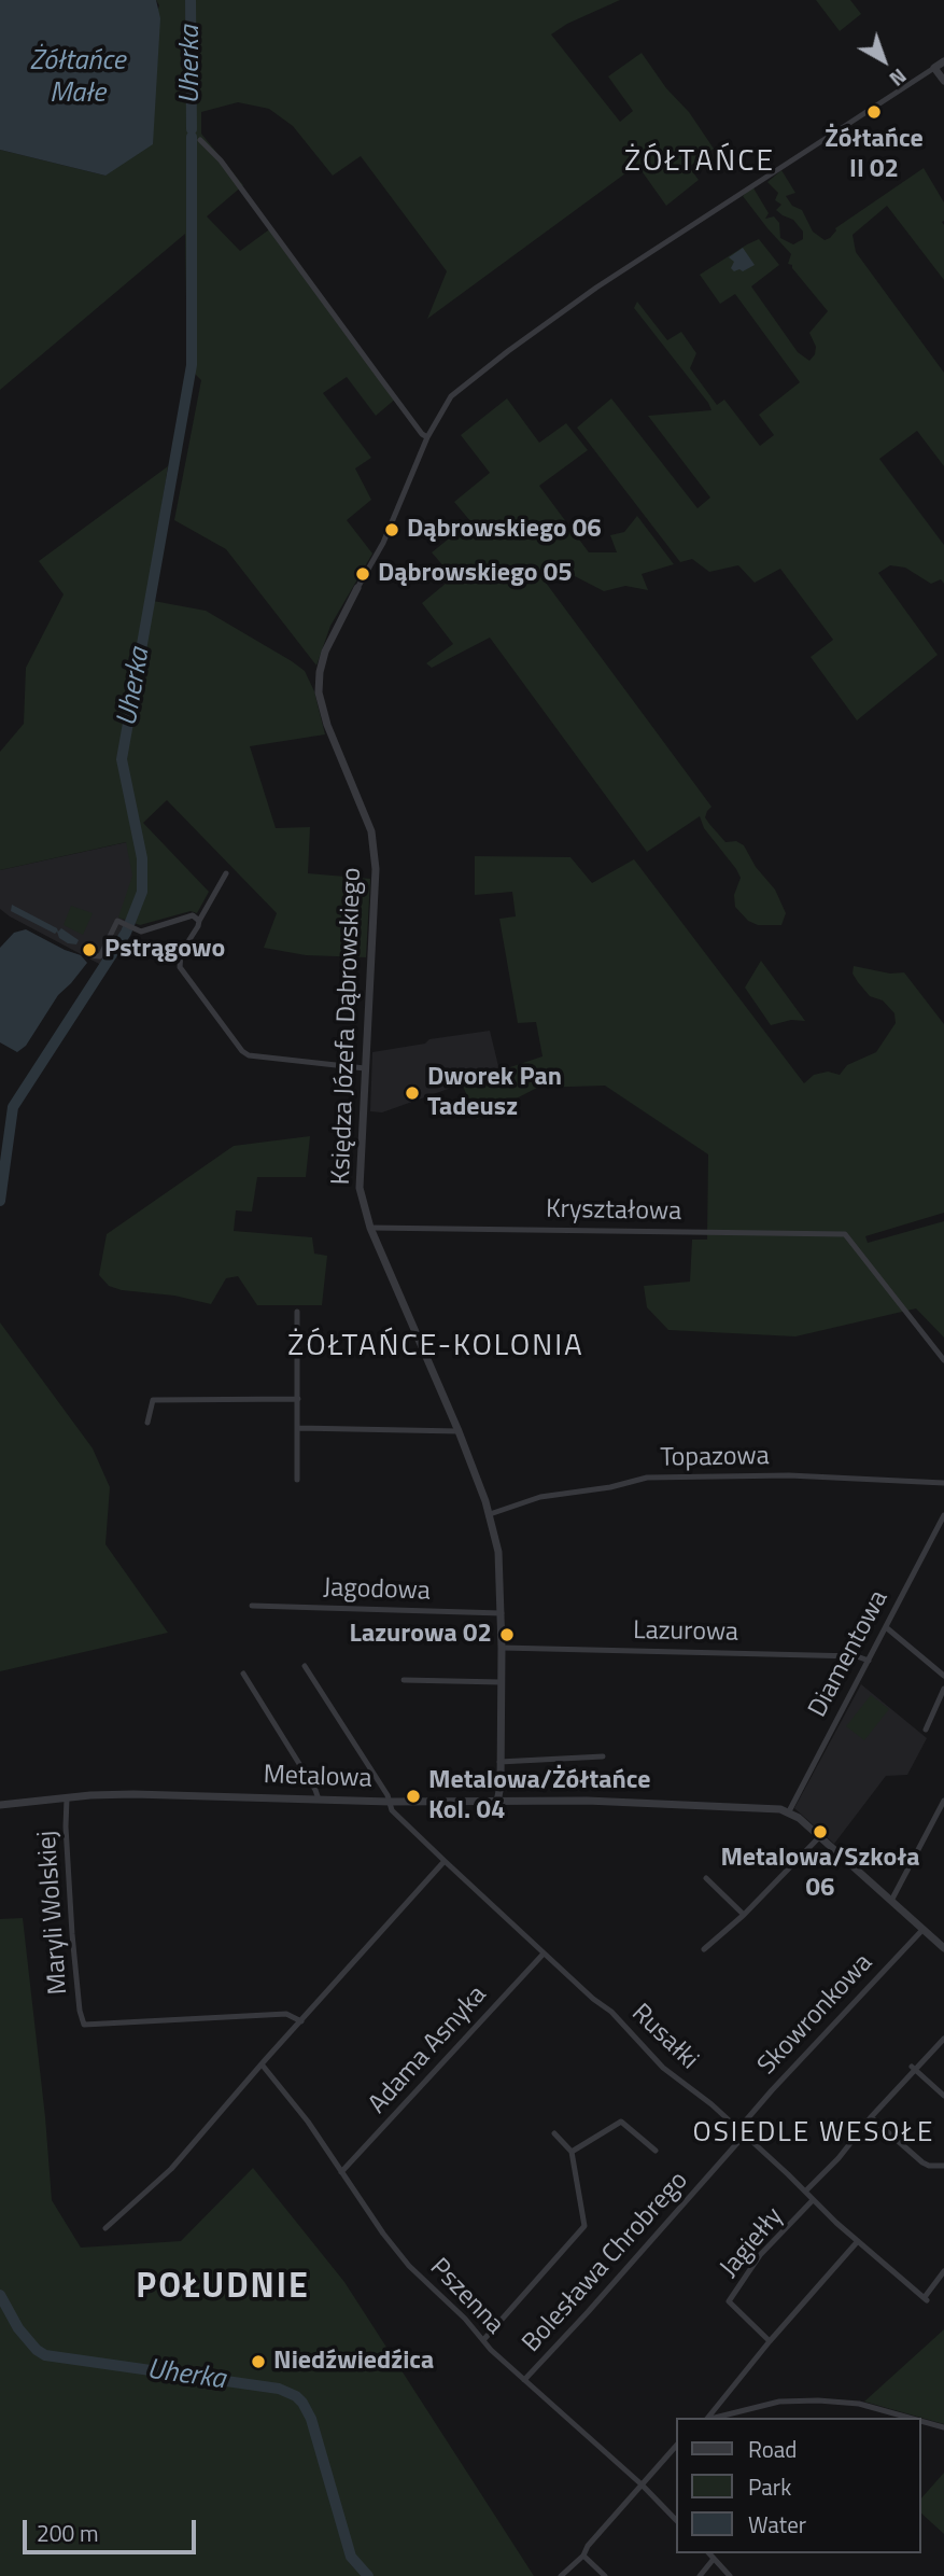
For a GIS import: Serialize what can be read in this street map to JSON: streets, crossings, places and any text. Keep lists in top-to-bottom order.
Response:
{
  "streets": {
    "street": [
      "Księdza Józefa Dąbrowskiego",
      "Kryształowa",
      "Topazowa",
      "Jagodowa",
      "Lazurowa",
      "Diamentowa",
      "Metalowa",
      "Maryli Wolskiej",
      "Skowronkowa",
      "Rusałki",
      "Adama Asnyka",
      "Jagiełły",
      "Bolesława Chrobrego",
      "Pszenna"
    ]
  },
  "crossings": [
    ["Księdza Józefa Dąbrowskiego", "Kryształowa"],
    ["Księdza Józefa Dąbrowskiego", "Topazowa"],
    ["Księdza Józefa Dąbrowskiego", "Jagodowa"],
    ["Księdza Józefa Dąbrowskiego", "Lazurowa"],
    ["Księdza Józefa Dąbrowskiego", "Metalowa"],
    ["Lazurowa", "Diamentowa"],
    ["Diamentowa", "Metalowa"],
    ["Metalowa", "Maryli Wolskiej"],
    ["Skowronkowa", "Rusałki"],
    ["Rusałki", "Adama Asnyka"],
    ["Rusałki", "Jagiełły"],
    ["Rusałki", "Bolesława Chrobrego"],
    ["Adama Asnyka", "Pszenna"],
    ["Bolesława Chrobrego", "Pszenna"]
  ],
  "districts": [
    "ŻÓŁTAŃCE",
    "ŻÓŁTAŃCE-KOLONIA",
    "OSIEDLE WESOŁE",
    "POŁUDNIE"
  ],
  "water": ["Żółtańce Małe", "Uherka"],
  "places": [
    "Żółtańce II 02",
    "Dąbrowskiego 06",
    "Dąbrowskiego 05",
    "Pstrągowo",
    "Dworek Pan Tadeusz",
    "Lazurowa 02",
    "Metalowa/Żółtańce Kol. 04",
    "Metalowa/Szkoła 06",
    "Niedźwiedźica"
  ],
  "legend": ["Road", "Park", "Water"],
  "scale_bar": "200 m",
  "north": "bottom right"
}
